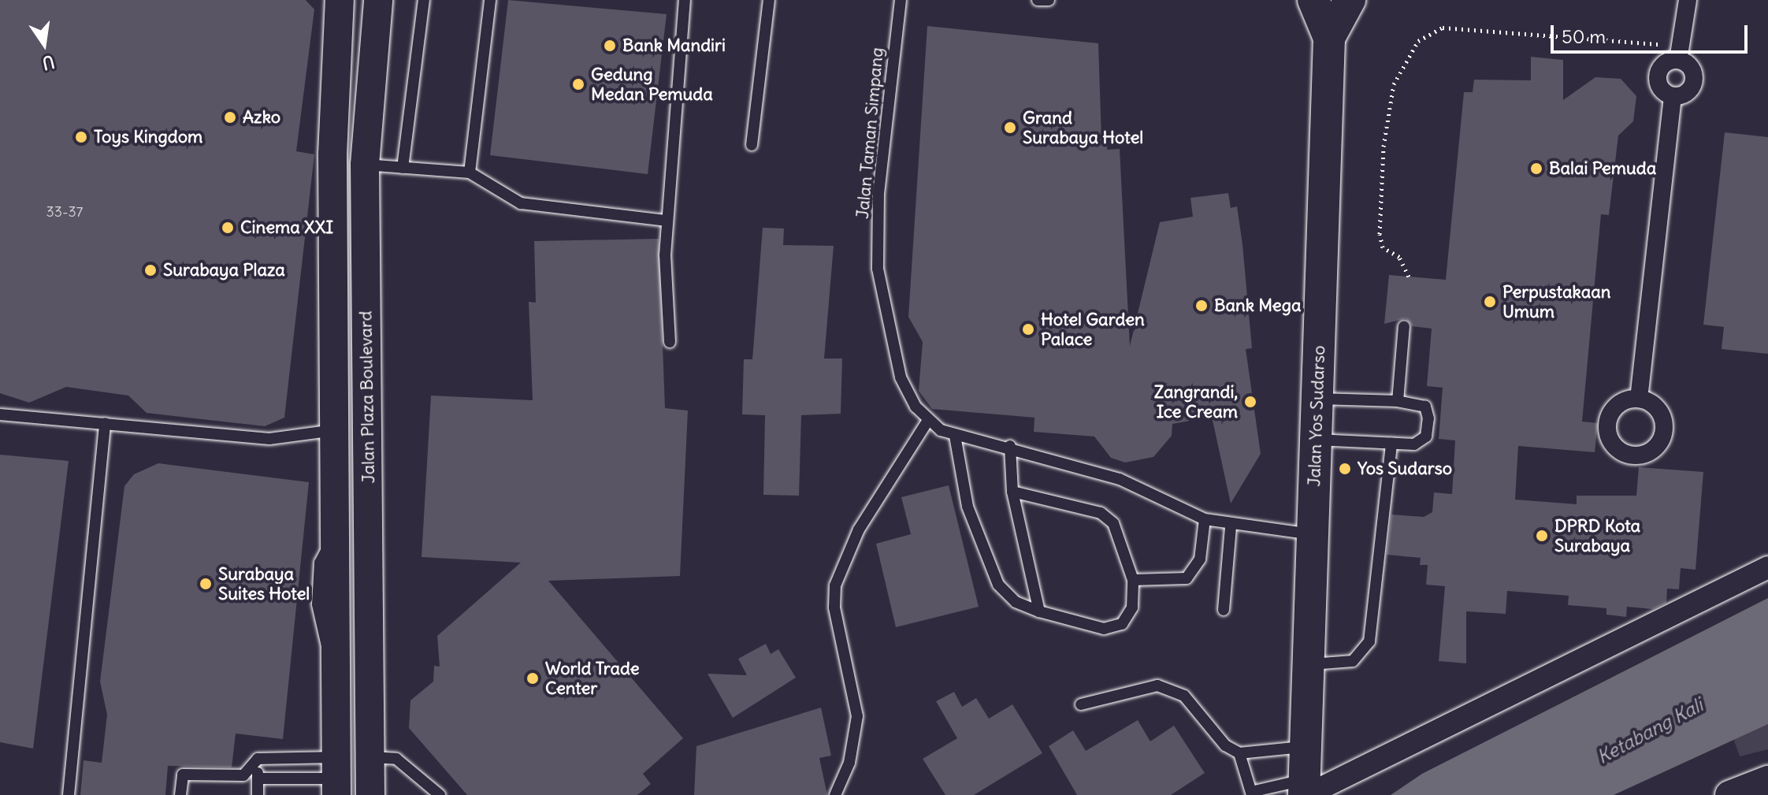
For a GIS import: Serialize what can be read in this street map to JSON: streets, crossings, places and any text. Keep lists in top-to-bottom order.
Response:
{
  "streets": {
    "main road": ["Jalan Yos Sudarso"],
    "street": ["Jalan Plaza Boulevard"],
    "lane": ["Jalan Taman Simpang"]
  },
  "water": ["Ketabang Kali"],
  "places": [
    "Bank Mandiri",
    "Gedung Medan Pemuda",
    "Azko",
    "Grand Surabaya Hotel",
    "Toys Kingdom",
    "Balai Pemuda",
    "Cinema XXI",
    "Surabaya Plaza",
    "Perpustakaan Umum",
    "Bank Mega",
    "Hotel Garden Palace",
    "Zangrandi, Ice Cream",
    "Yos Sudarso",
    "DPRD Kota Surabaya",
    "Surabaya Suites Hotel",
    "World Trade Center"
  ],
  "house_numbers": ["33-37"],
  "scale_bar": "50 m",
  "north": "bottom"
}
